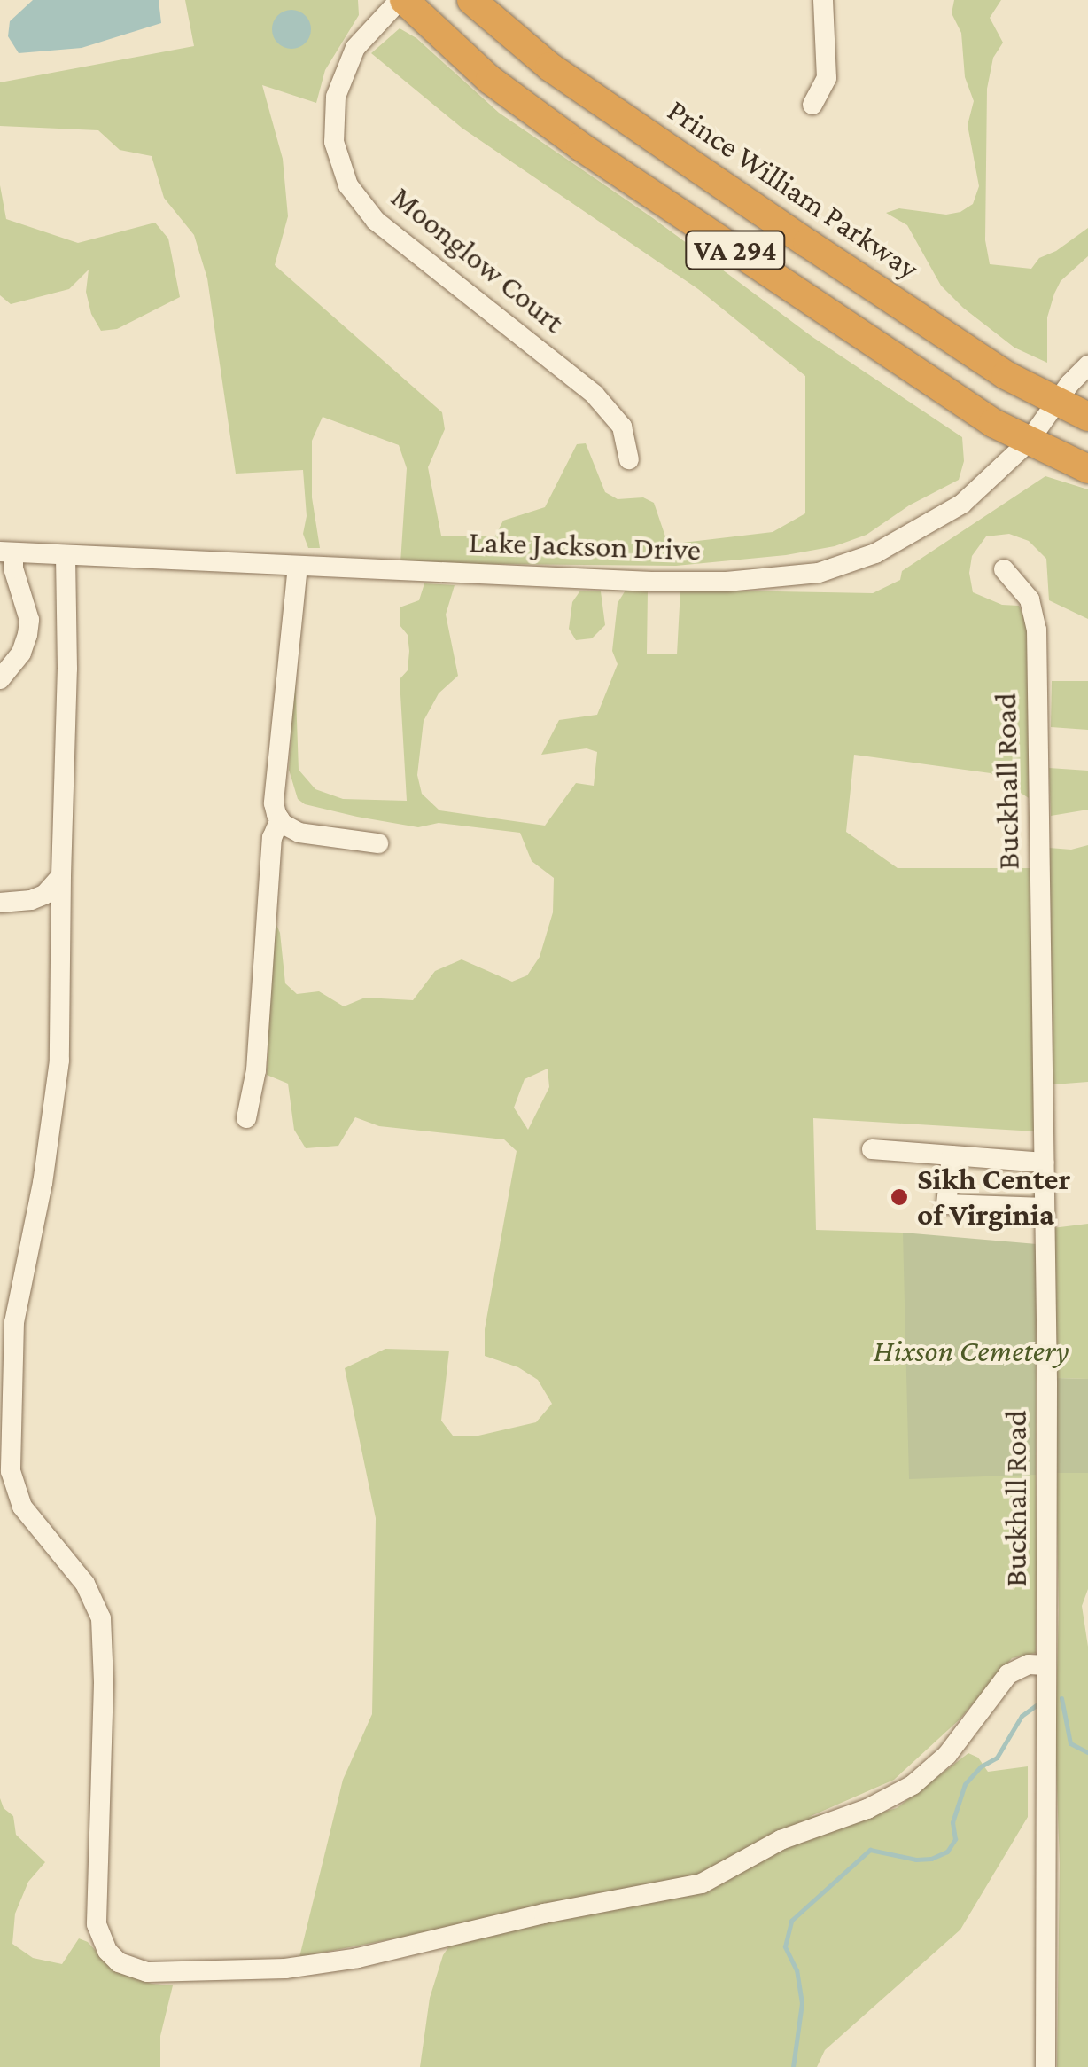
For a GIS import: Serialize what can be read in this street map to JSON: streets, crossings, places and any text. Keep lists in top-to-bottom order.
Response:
{
  "streets": {
    "highway": ["Prince William Parkway", "VA 294"],
    "street": ["Moonglow Court", "Lake Jackson Drive", "Buckhall Road"]
  },
  "crossings": [
    ["Prince William Parkway", "Lake Jackson Drive"],
    ["VA 294", "Moonglow Court"],
    ["VA 294", "Lake Jackson Drive"]
  ],
  "parks": ["Hixson Cemetery"],
  "places": ["Sikh Center of Virginia"]
}
